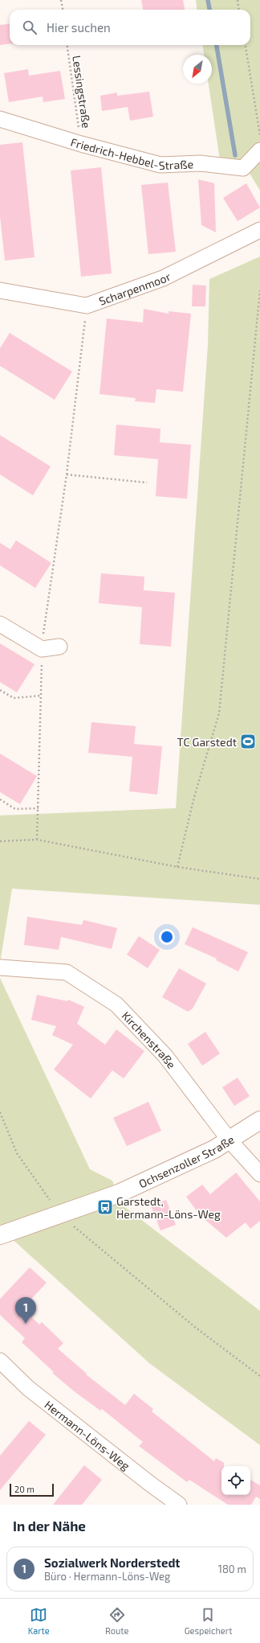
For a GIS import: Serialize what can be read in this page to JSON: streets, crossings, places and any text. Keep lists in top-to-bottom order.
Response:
{
  "streets": {
    "street": [
      "Friedrich-Hebbel-Straße",
      "Scharpenmoor",
      "Kirchenstraße",
      "Ochsenzoller Straße",
      "Hermann-Löns-Weg"
    ],
    "path": ["Lessingstraße"]
  },
  "crossings": [
    ["Lessingstraße", "Friedrich-Hebbel-Straße"],
    ["Kirchenstraße", "Ochsenzoller Straße"]
  ],
  "places": {
    "sports": ["TC Garstedt"],
    "bus stop": ["Garstedt, Hermann-Löns-Weg"]
  },
  "scale_bar": "20 m",
  "north": "bottom left",
  "page": {
    "search": "Hier suchen",
    "pins": "1",
    "scale": "20 m",
    "heading": "In der Nähe",
    "list": [
      {
        "mark": "1",
        "name": "Sozialwerk Norderstedt",
        "note": "Büro · Hermann-Löns-Weg",
        "value": "180 m"
      }
    ],
    "nav": ["Karte", "Route", "Gespeichert"]
  }
}
